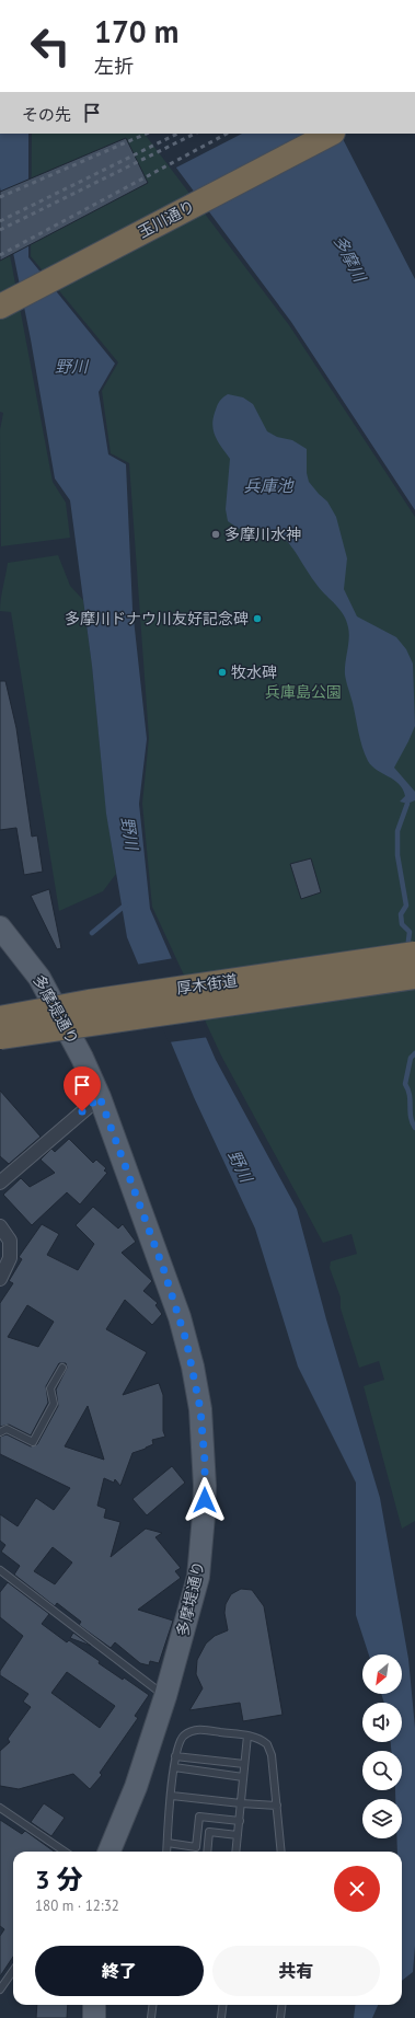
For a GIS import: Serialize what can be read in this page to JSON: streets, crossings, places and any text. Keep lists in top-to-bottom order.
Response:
{
  "streets": {
    "highway": ["玉川通り", "厚木街道"],
    "main road": ["多摩堤通り"]
  },
  "water": ["多摩川", "野川", "兵庫池"],
  "parks": ["兵庫島公園"],
  "places": ["多摩川水神", "多摩川ドナウ川友好記念碑", "牧水碑"],
  "north": "bottom left",
  "page": {
    "turn": ["170 m", "左折"],
    "then": "その先",
    "heading": ["3 分", "180 m · 12:32"],
    "buttons": ["終了", "共有"]
  }
}
